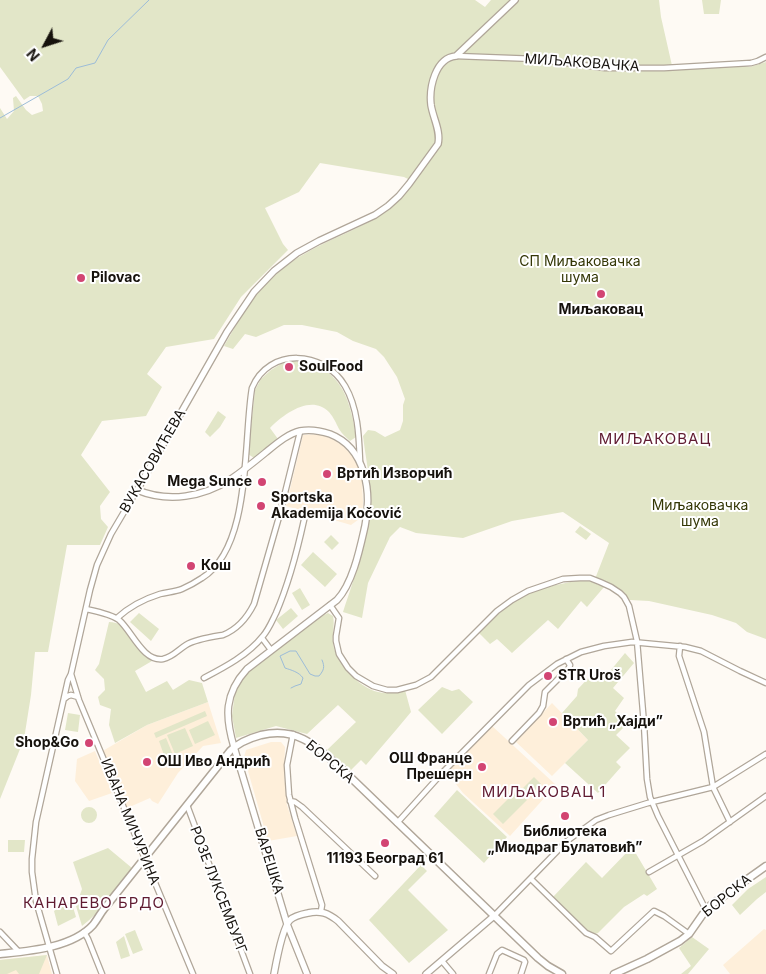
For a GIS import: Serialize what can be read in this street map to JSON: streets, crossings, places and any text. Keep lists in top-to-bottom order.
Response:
{
  "streets": {
    "main road": ["БОРСКА"],
    "street": [
      "МИЉАКОВАЧКА",
      "ВУКАСОВИЋЕВА",
      "ИВАНА МИЧУРИНА",
      "ВАРЕШКА",
      "РОЗЕ ЛУКСЕМБУРГ"
    ]
  },
  "crossings": [
    ["МИЉАКОВАЧКА", "ВУКАСОВИЋЕВА"],
    ["ВУКАСОВИЋЕВА", "БОРСКА"],
    ["ВУКАСОВИЋЕВА", "ИВАНА МИЧУРИНА"],
    ["БОРСКА", "ИВАНА МИЧУРИНА"],
    ["БОРСКА", "ВАРЕШКА"],
    ["БОРСКА", "РОЗЕ ЛУКСЕМБУРГ"]
  ],
  "districts": ["МИЉАКОВАЦ", "МИЉАКОВАЦ 1", "КАНАРЕВО БРДО"],
  "parks": ["СП Миљаковачка шума", "Миљаковачка шума"],
  "places": [
    "Pilovac",
    "Миљаковац",
    "SoulFood",
    "Вртић Изворчић",
    "Mega Sunce",
    "Sportska Akademija Kočović",
    "Кош",
    "STR Uroš",
    "Вртић „Хајди”",
    "Shop&Go",
    "ОШ Иво Андрић",
    "ОШ Франце Прешерн",
    "Библиотека „Миодраг Булатовић”",
    "11193 Београд 61"
  ],
  "north": "bottom left"
}
